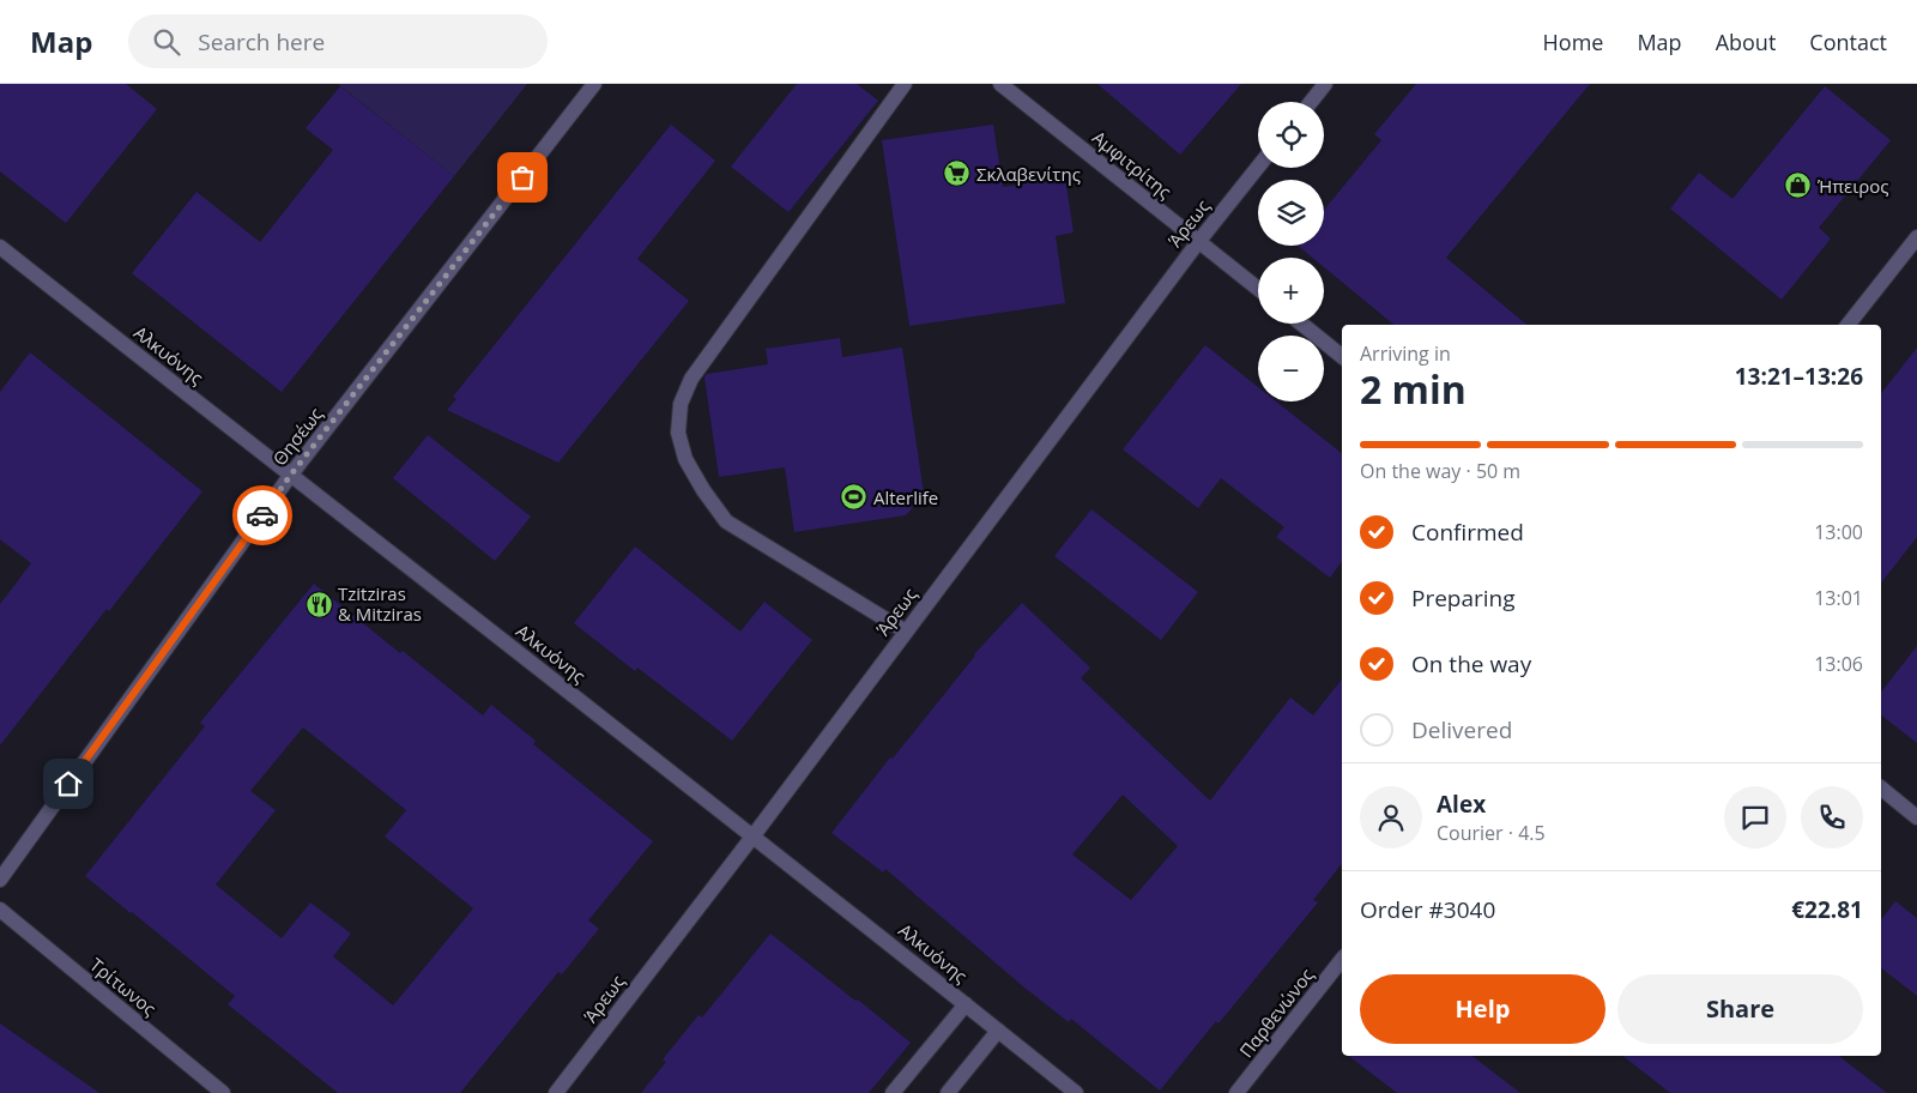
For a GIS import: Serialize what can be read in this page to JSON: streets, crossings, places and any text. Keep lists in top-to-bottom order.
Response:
{
  "streets": {
    "street": [
      "Αμφιτρίτης",
      "Άρεως",
      "Αλκυόνης",
      "Θησέως",
      "Τρίτωνος",
      "Παρθενώνος"
    ]
  },
  "crossings": [
    ["Αμφιτρίτης", "Άρεως"],
    ["Άρεως", "Αλκυόνης"],
    ["Αλκυόνης", "Θησέως"]
  ],
  "places": {
    "supermarket": ["Σκλαβενίτης"],
    "shop": ["Ήπειρος"],
    "sports": ["Alterlife"],
    "restaurant": ["Tzitziras & Mitziras"]
  },
  "page": {
    "header": "Map",
    "search": "Search here",
    "nav": [
      "Home",
      "Map",
      "About",
      "Contact"
    ],
    "map_buttons": ["+", "−"],
    "heading": ["2 min", "Arriving in", "13:21–13:26"],
    "panel": [
      "Alex",
      "Courier · 4.5",
      "Order #3040",
      "€22.81"
    ],
    "bar": "On the way · 50 m",
    "list": [
      ["Confirmed", "13:00"],
      ["Preparing", "13:01"],
      ["On the way", "13:06"],
      "Delivered"
    ],
    "buttons": ["Help", "Share"]
  }
}
